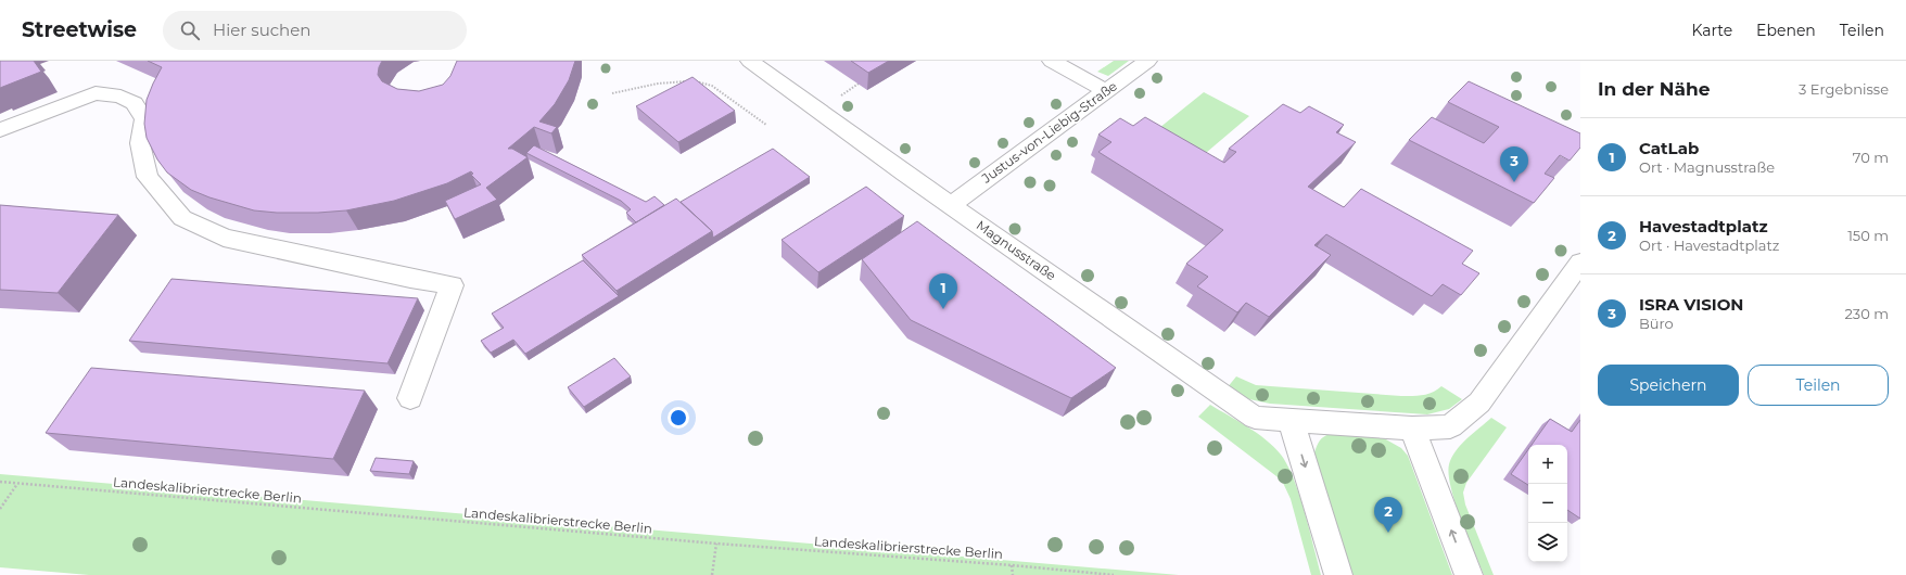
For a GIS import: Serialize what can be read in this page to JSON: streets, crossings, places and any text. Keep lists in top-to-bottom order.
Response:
{
  "streets": {
    "street": ["Justus-von-Liebig-Straße", "Magnusstraße"],
    "path": ["Landeskalibrierstrecke Berlin"]
  },
  "crossings": [
    ["Justus-von-Liebig-Straße", "Magnusstraße"]
  ],
  "page": {
    "header": "Streetwise",
    "search": "Hier suchen",
    "nav": ["Karte", "Ebenen", "Teilen"],
    "heading": ["In der Nähe", "3 Ergebnisse"],
    "list": [
      {
        "mark": "1",
        "name": "CatLab",
        "note": "Ort · Magnusstraße",
        "value": "70 m"
      },
      {
        "mark": "2",
        "name": "Havestadtplatz",
        "note": "Ort · Havestadtplatz",
        "value": "150 m"
      },
      {
        "mark": "3",
        "name": "ISRA VISION",
        "note": "Büro",
        "value": "230 m"
      }
    ],
    "pins": ["3", "1", "2"],
    "buttons": ["Speichern", "Teilen"],
    "map_buttons": ["+", "−"]
  }
}
